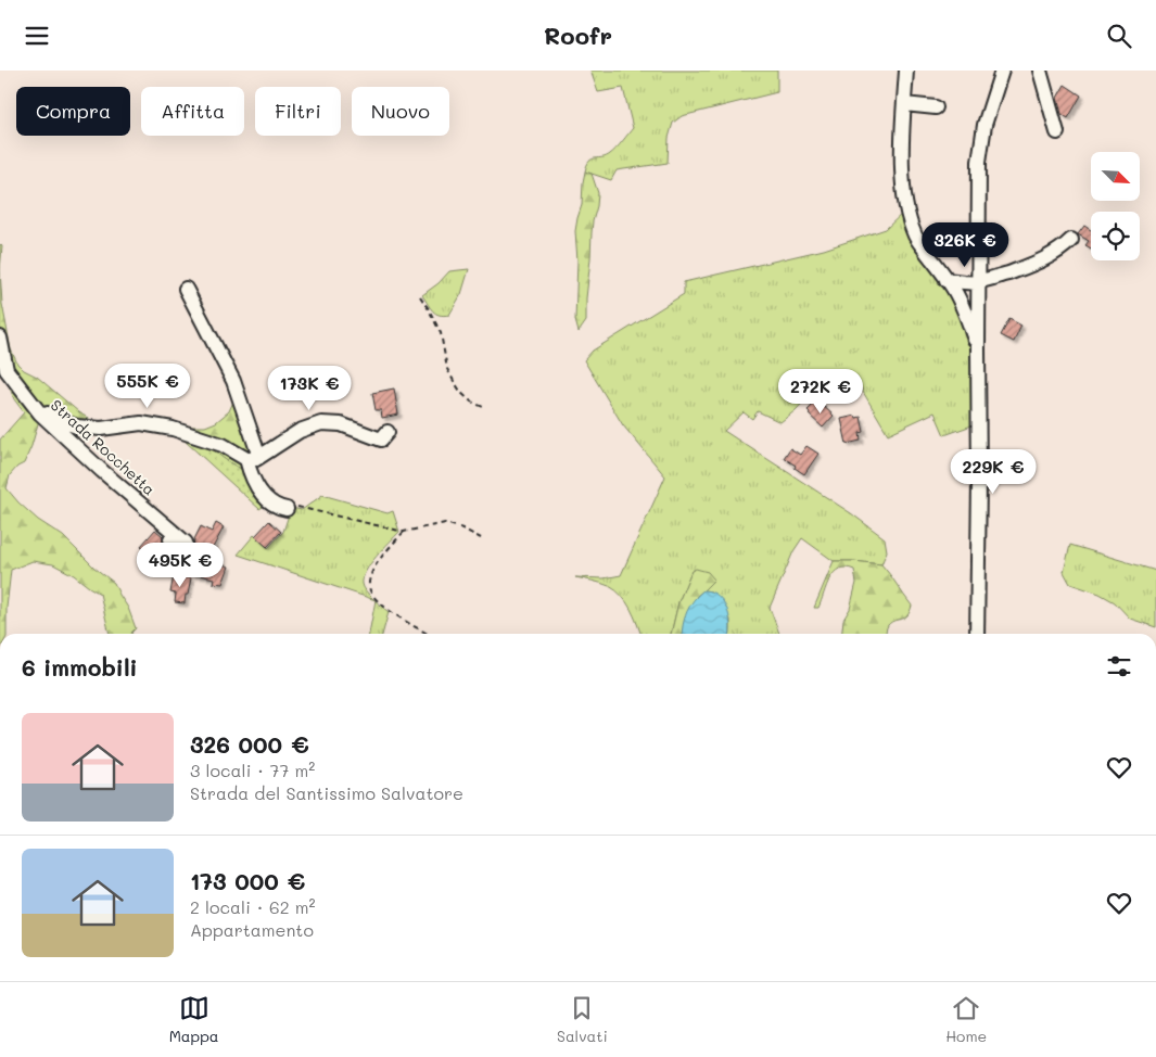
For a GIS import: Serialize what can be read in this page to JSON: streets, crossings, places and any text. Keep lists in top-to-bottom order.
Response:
{
  "streets": {
    "street": ["Strada Rocchetta"]
  },
  "north": "bottom right",
  "page": {
    "header": "Roofr",
    "chip": [
      "Compra",
      "Affitta",
      "Filtri",
      "Nuovo"
    ],
    "price": [
      "326K €",
      "555K €",
      "173K €",
      "272K €",
      "229K €",
      "495K €"
    ],
    "heading": "6 immobili",
    "list": [
      {
        "name": "326 000 €",
        "note": "3 locali · 77 m² · Strada del Santissimo Salvatore"
      },
      {
        "name": "173 000 €",
        "note": "2 locali · 62 m² · Appartamento"
      }
    ],
    "tabs": ["Mappa", "Salvati", "Home"]
  }
}
